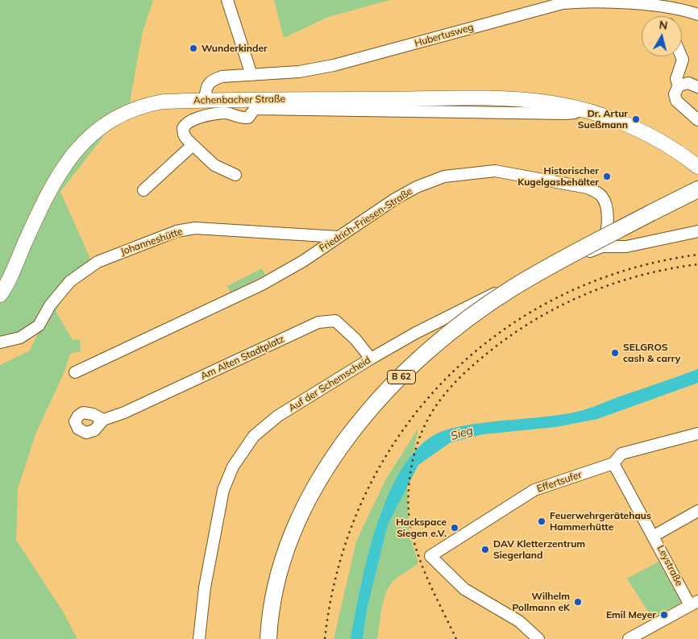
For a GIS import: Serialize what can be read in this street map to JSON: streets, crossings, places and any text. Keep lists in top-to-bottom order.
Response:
{
  "streets": {
    "highway": ["B 62"],
    "main road": ["Achenbacher Straße"],
    "street": [
      "Hubertusweg",
      "Friedrich-Friesen-Straße",
      "Johanneshütte",
      "Am Alten Stadtplatz",
      "Auf der Schemscheid",
      "Effertsufer",
      "Leystraße"
    ]
  },
  "crossings": [
    ["Hubertusweg", "Achenbacher Straße"],
    ["Friedrich-Friesen-Straße", "Johanneshütte"],
    ["Friedrich-Friesen-Straße", "Auf der Schemscheid"],
    ["Am Alten Stadtplatz", "Auf der Schemscheid"],
    ["Effertsufer", "Leystraße"]
  ],
  "water": ["Sieg"],
  "places": [
    "Wunderkinder",
    "Dr. Artur Sueßmann",
    "Historischer Kugelgasbehälter",
    "SELGROS cash & carry",
    "Feuerwehrgerätehaus Hammerhütte",
    "Hackspace Siegen e.V.",
    "DAV Kletterzentrum Siegerland",
    "Wilhelm Pollmann eK",
    "Emil Meyer"
  ],
  "north": "top"
}
